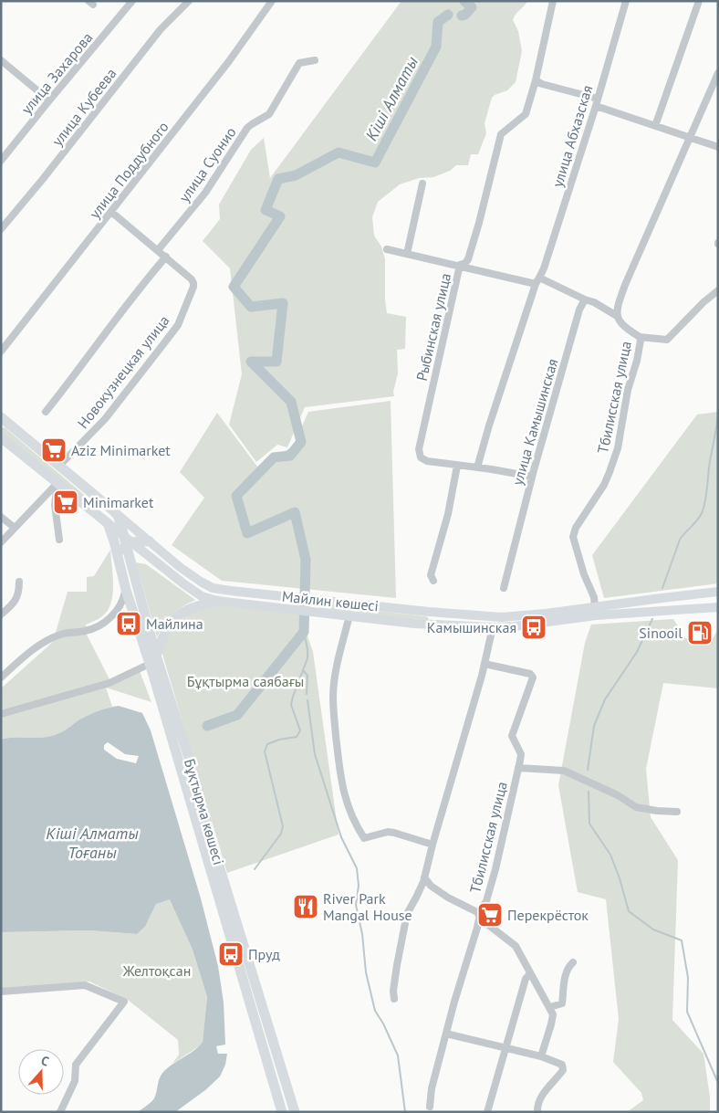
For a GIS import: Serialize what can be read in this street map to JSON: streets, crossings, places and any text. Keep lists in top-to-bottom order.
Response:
{
  "streets": {
    "main road": ["Майлин көшесі", "Бұқтырма көшесі"],
    "street": [
      "улица Захарова",
      "улица Кубеева",
      "улица Абхазская",
      "улица Суонио",
      "улица Поддубного",
      "Рыбинская улица",
      "Новокузнецкая улица",
      "Тбилисская улица",
      "улица Камышинская"
    ]
  },
  "crossings": [
    ["улица Абхазская", "Рыбинская улица"],
    ["улица Суонио", "Новокузнецкая улица"],
    ["улица Поддубного", "Новокузнецкая улица"],
    ["Рыбинская улица", "улица Камышинская"],
    ["Новокузнецкая улица", "Майлин көшесі"],
    ["Тбилисская улица", "Майлин көшесі"],
    ["Майлин көшесі", "Бұқтырма көшесі"]
  ],
  "water": ["Кіші Алматы", "Кіші Алматы Тоғаны"],
  "parks": ["Бұқтырма саябағы", "Желтоқсан"],
  "places": {
    "supermarket": ["Aziz Minimarket", "Minimarket", "Перекрёсток"],
    "bus stop": ["Майлина", "Камышинская", "Пруд"],
    "fuel station": ["Sinooil"],
    "restaurant": ["River Park Mangal House"]
  },
  "north": "top"
}
